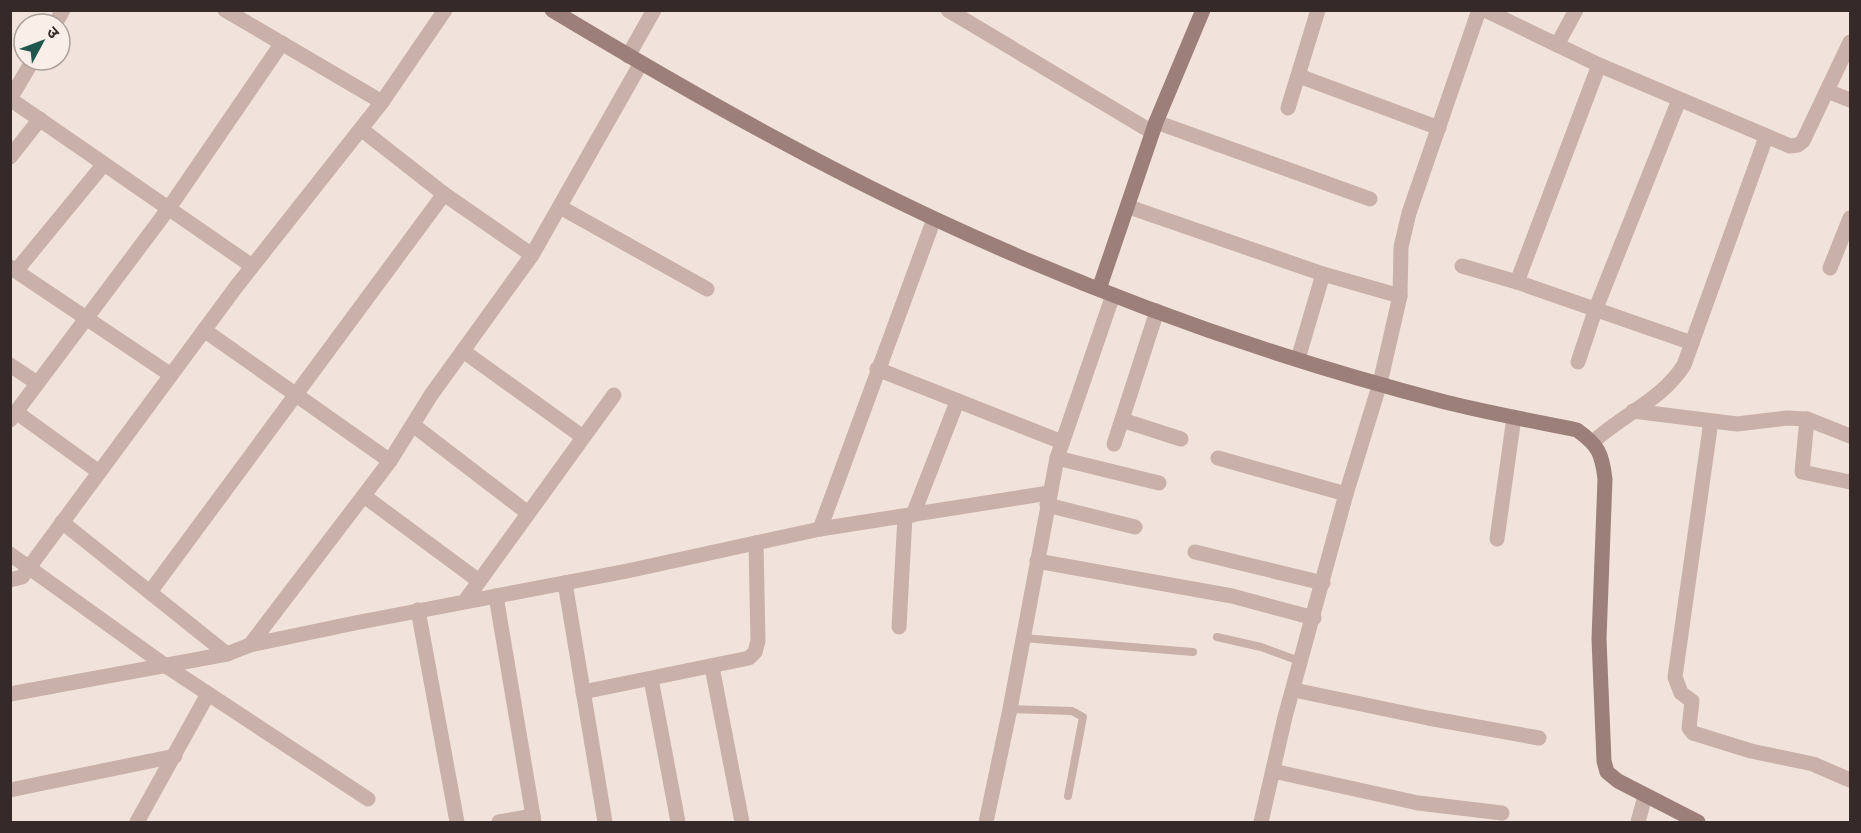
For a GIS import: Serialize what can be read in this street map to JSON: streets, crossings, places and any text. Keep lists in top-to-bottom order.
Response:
{
  "north": "top right"
}
